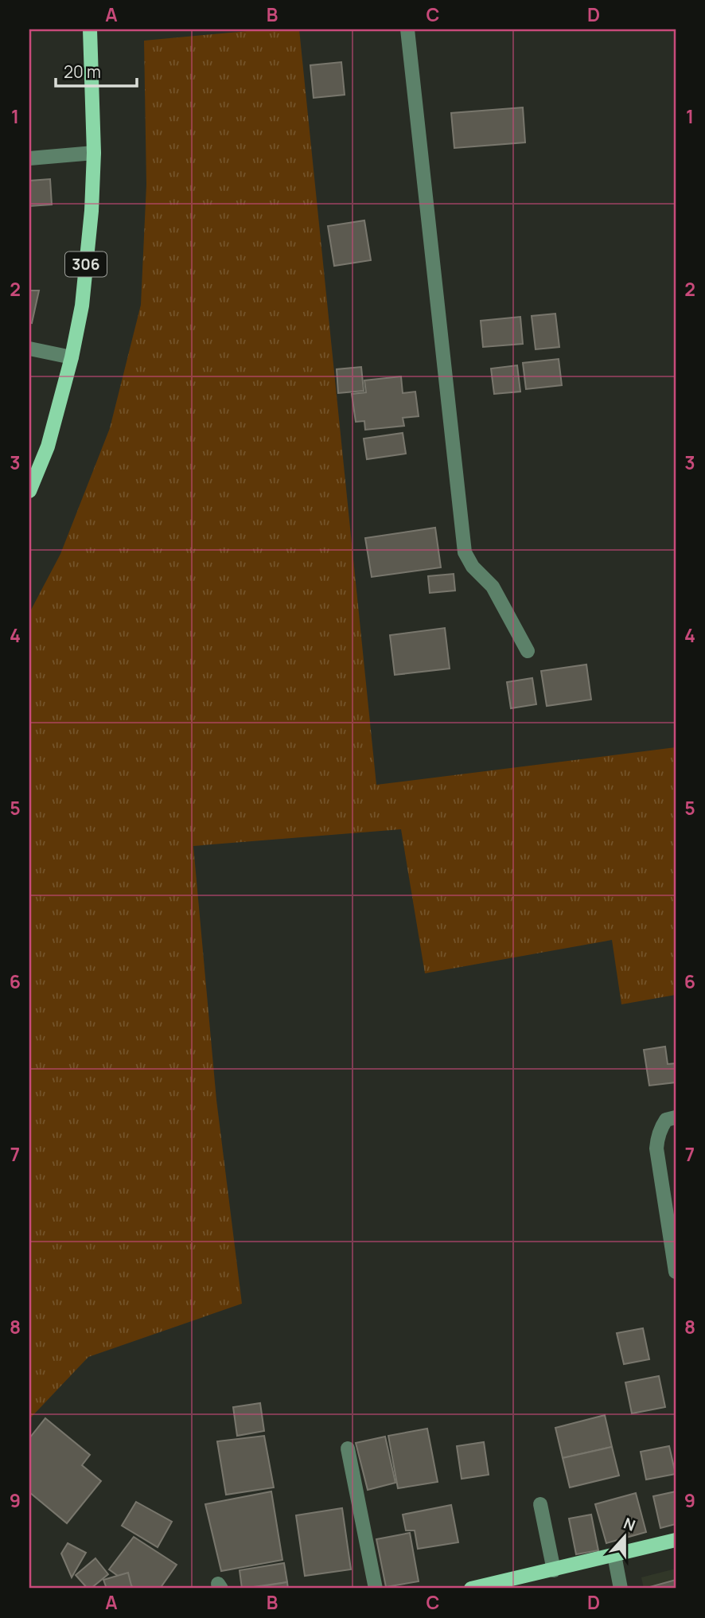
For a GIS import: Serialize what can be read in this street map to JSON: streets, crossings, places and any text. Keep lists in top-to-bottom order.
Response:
{
  "streets": {
    "main road": ["306"]
  },
  "scale_bar": "20 m",
  "north": "top",
  "grid": {
    "columns": [
      "A",
      "B",
      "C",
      "D"
    ],
    "rows": [
      "1",
      "2",
      "3",
      "4",
      "5",
      "6",
      "7",
      "8",
      "9"
    ]
  }
}
